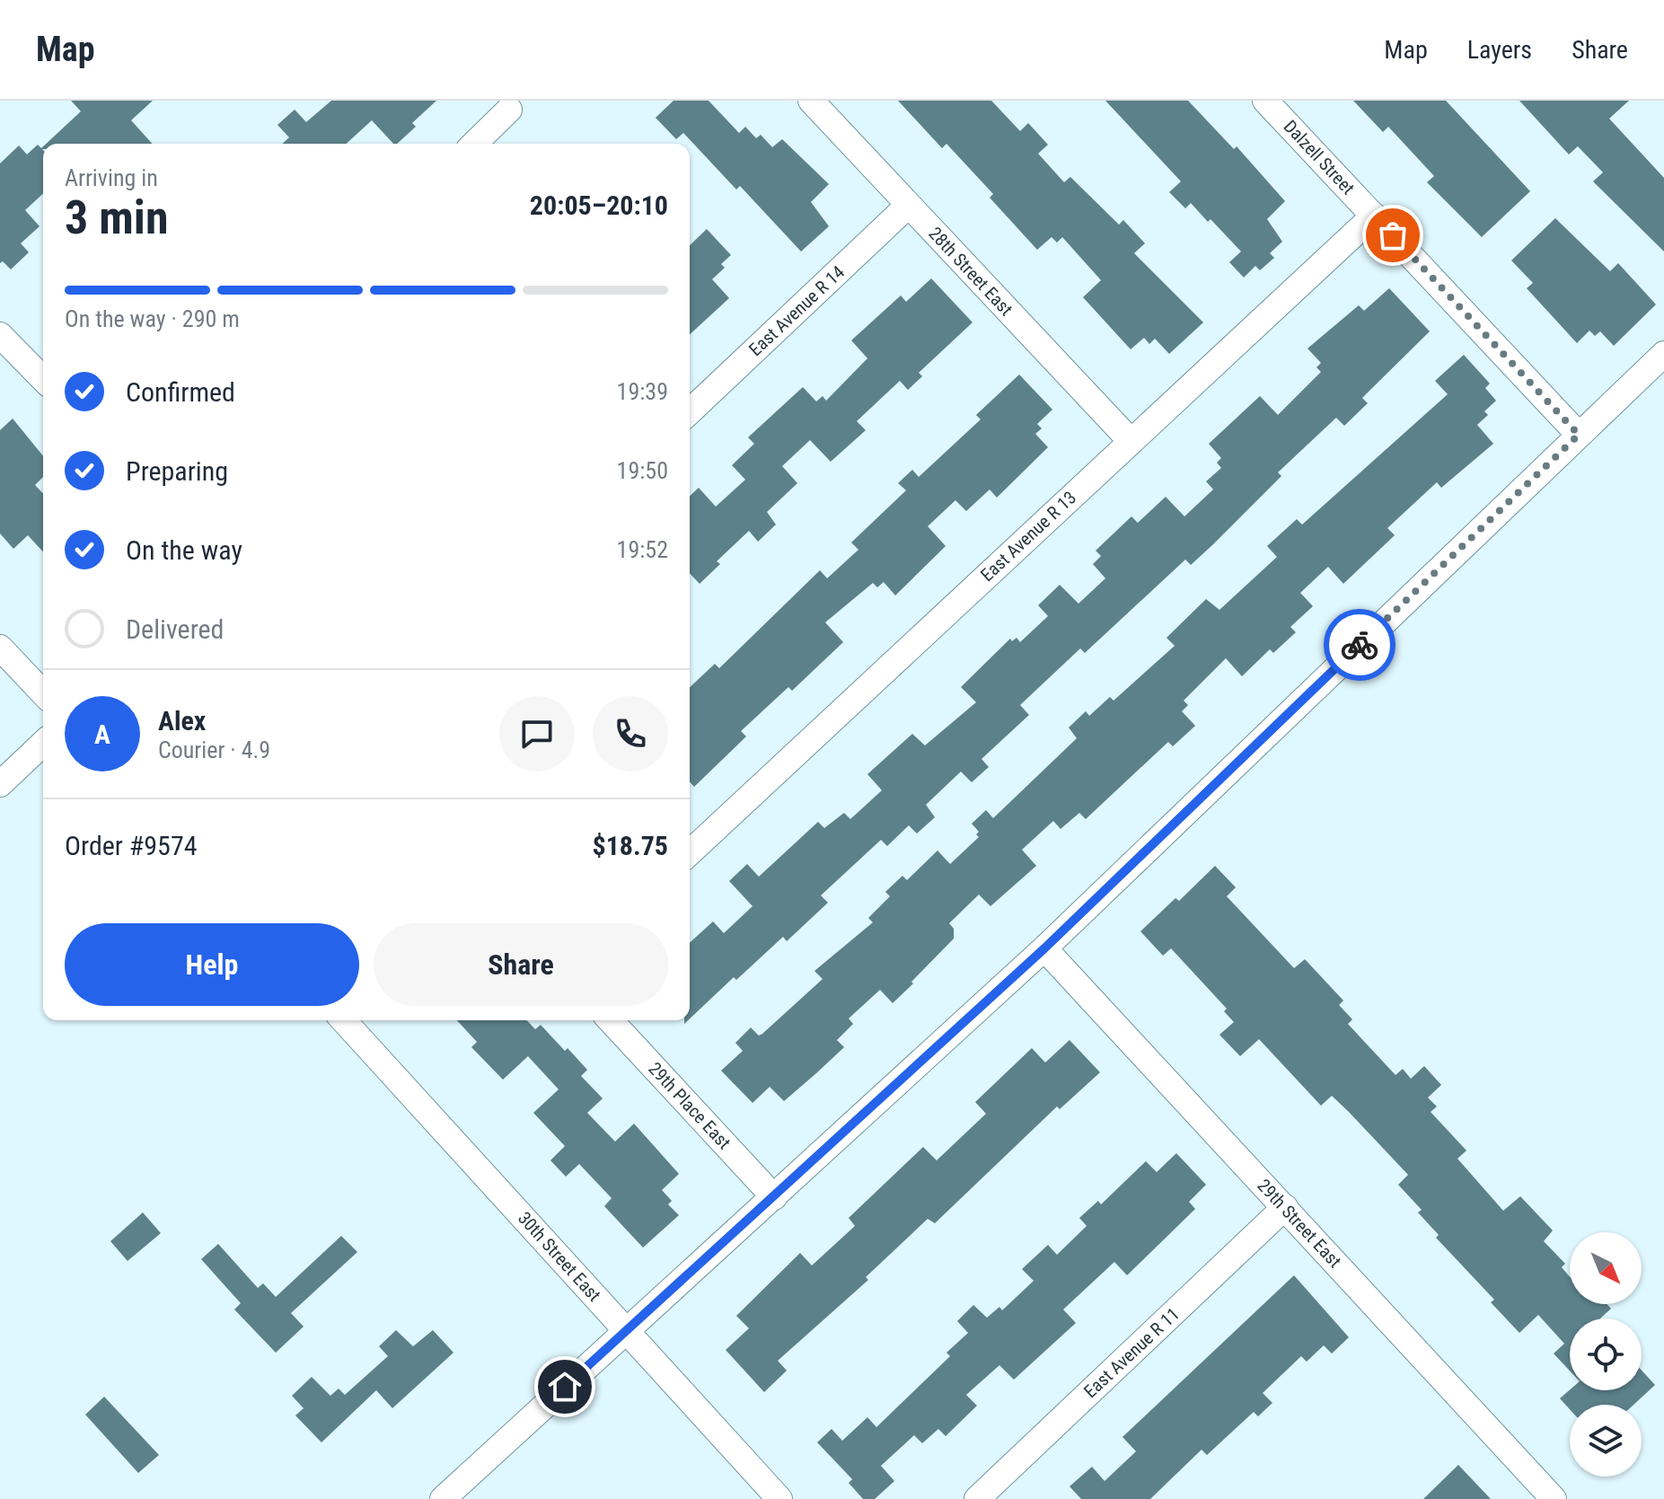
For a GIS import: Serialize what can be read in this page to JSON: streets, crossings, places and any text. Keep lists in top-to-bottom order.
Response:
{
  "streets": {
    "street": [
      "Dalzell Street",
      "28th Street East",
      "East Avenue R 14",
      "East Avenue R 13",
      "29th Place East",
      "29th Street East",
      "30th Street East",
      "East Avenue R 11"
    ]
  },
  "crossings": [
    ["Dalzell Street", "East Avenue R 13"],
    ["28th Street East", "East Avenue R 14"],
    ["28th Street East", "East Avenue R 13"],
    ["29th Street East", "East Avenue R 11"]
  ],
  "north": "bottom right",
  "page": {
    "header": "Map",
    "nav": ["Map", "Layers", "Share"],
    "heading": ["3 min", "Arriving in", "20:05–20:10"],
    "panel": [
      "Alex",
      "Courier · 4.9",
      "Order #9574",
      "$18.75"
    ],
    "bar": "On the way · 290 m",
    "list": [
      ["Confirmed", "19:39"],
      ["Preparing", "19:50"],
      ["On the way", "19:52"],
      "Delivered"
    ],
    "round": "A",
    "buttons": ["Help", "Share"]
  }
}
